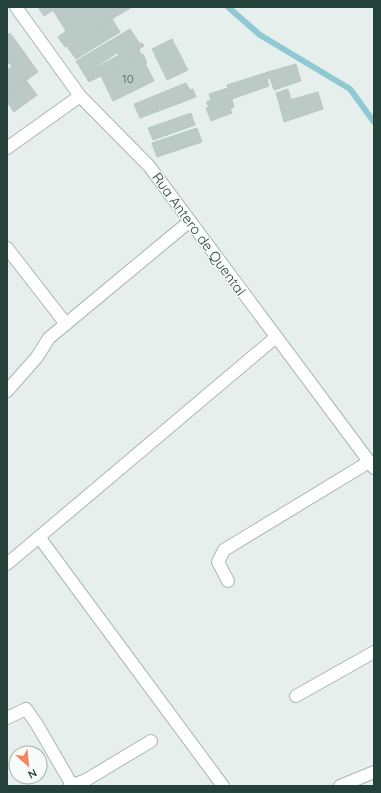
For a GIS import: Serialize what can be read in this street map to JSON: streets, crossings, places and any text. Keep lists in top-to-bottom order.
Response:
{
  "streets": {
    "street": ["Rua Antero de Quental"]
  },
  "house_numbers": ["10"],
  "north": "bottom right"
}
